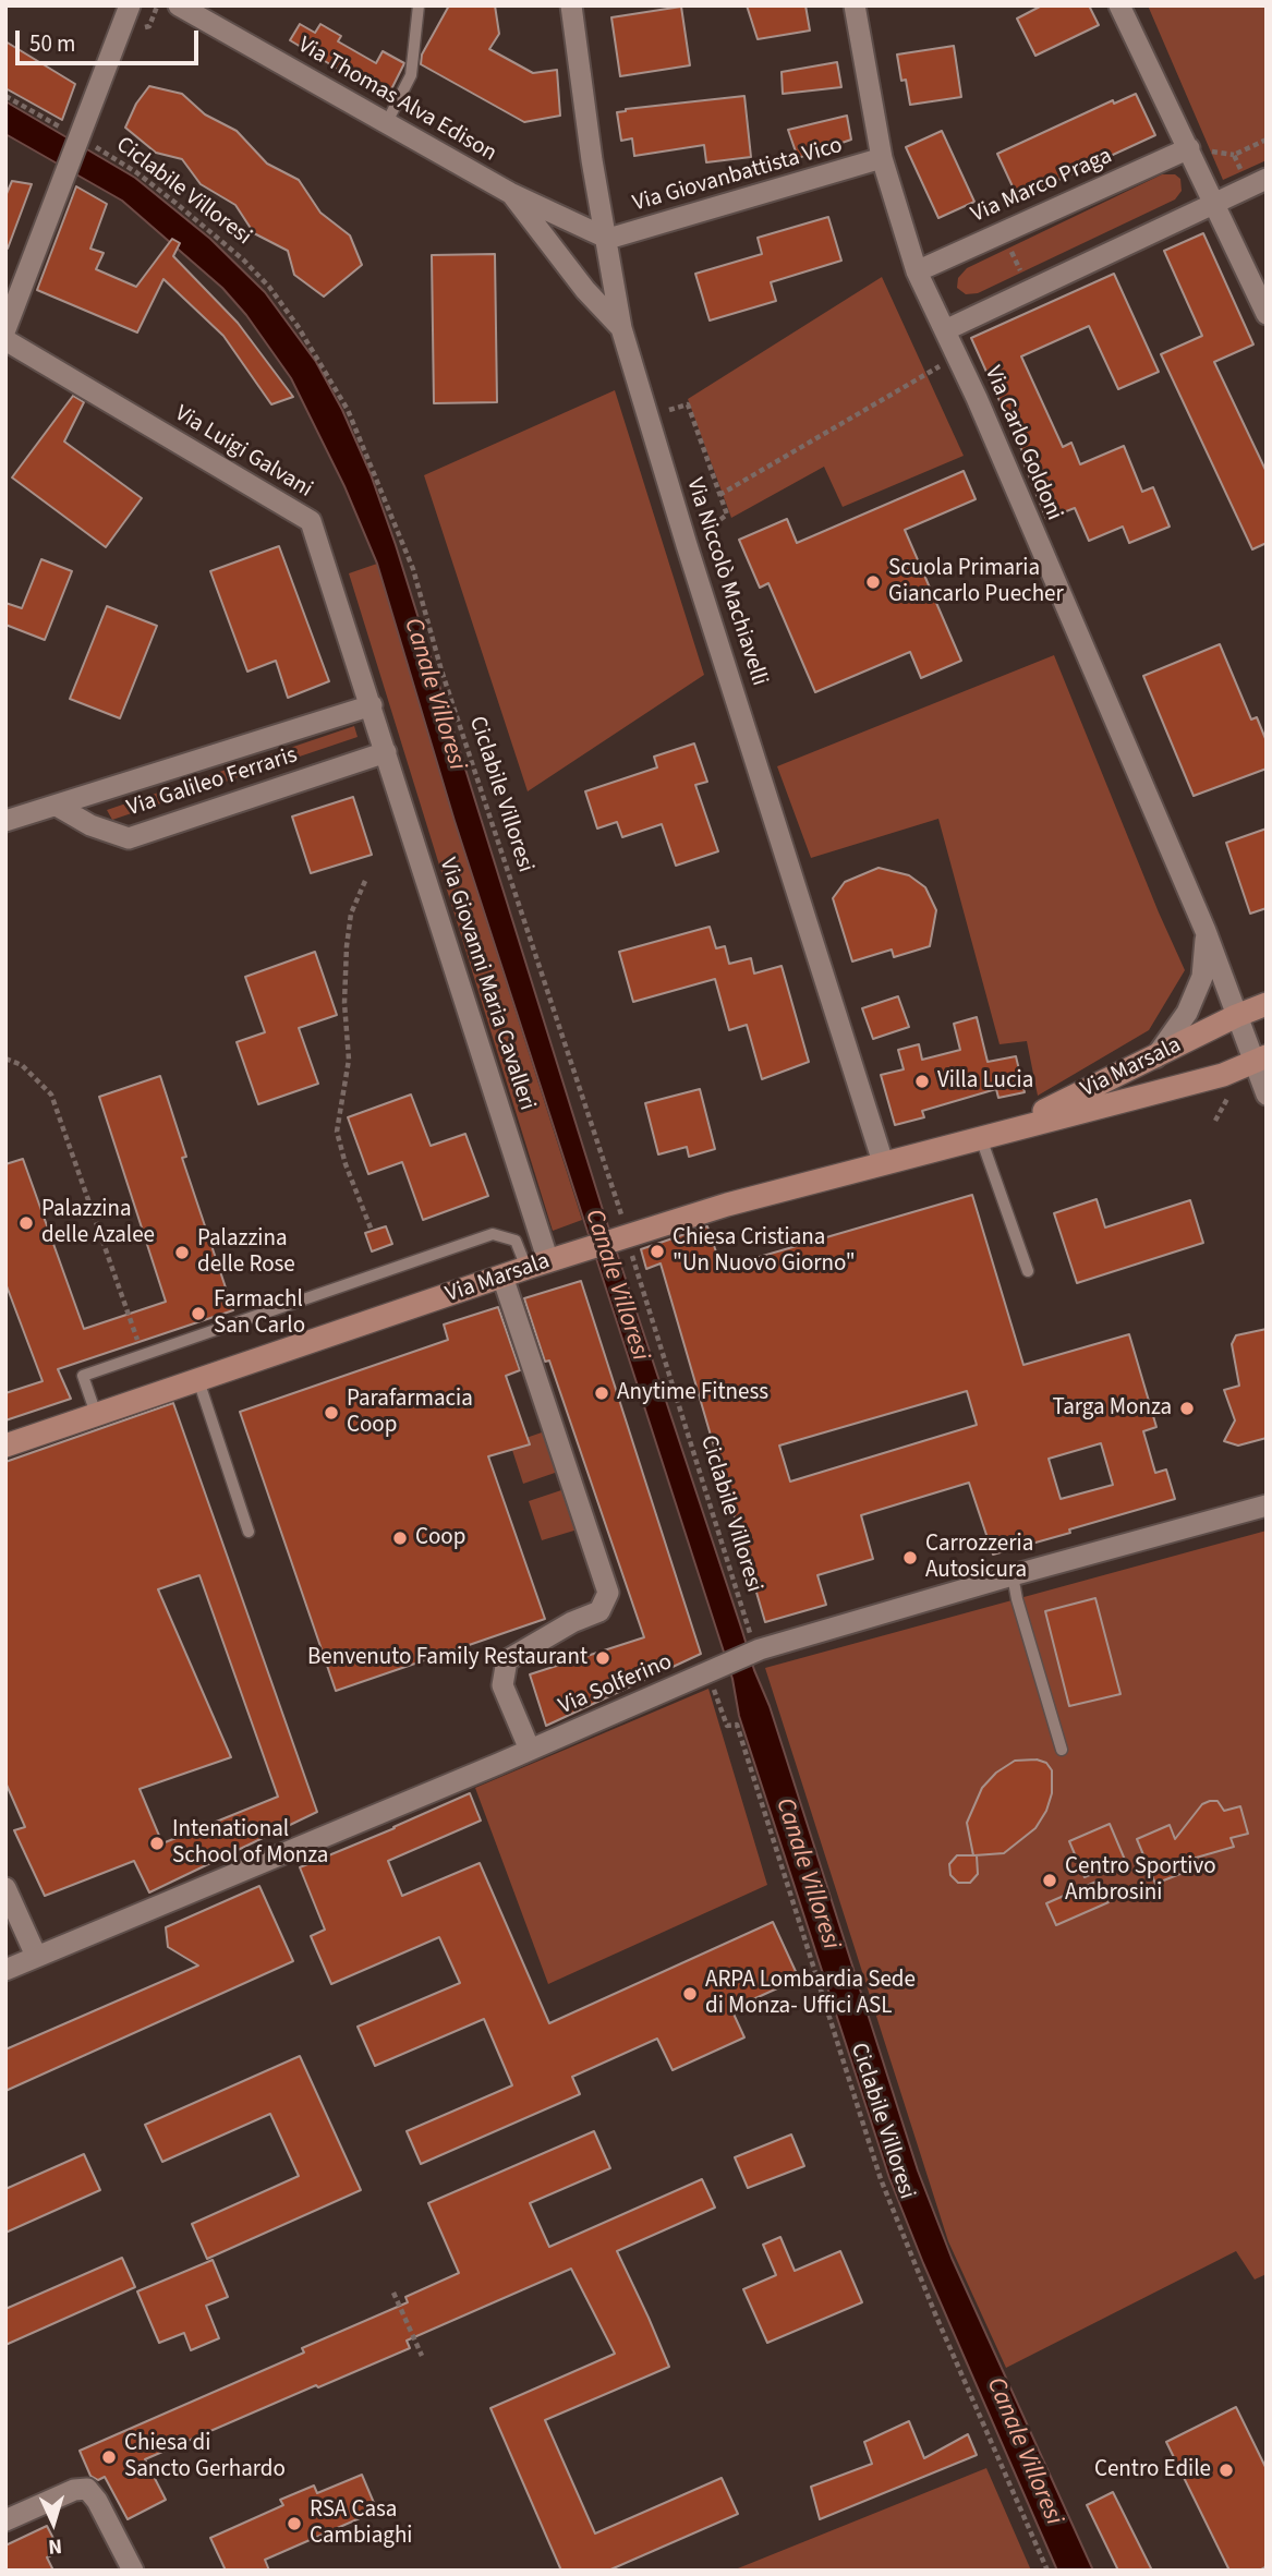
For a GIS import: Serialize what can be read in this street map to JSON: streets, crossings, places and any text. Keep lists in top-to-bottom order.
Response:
{
  "streets": {
    "street": [
      "Via Thomas Alva Edison",
      "Via Giovanbattista Vico",
      "Via Marco Praga",
      "Via Carlo Goldoni",
      "Via Luigi Galvani",
      "Via Niccolò Machiavelli",
      "Via Galileo Ferraris",
      "Via Giovanni Maria Cavalleri",
      "Via Marsala",
      "Via Solferino"
    ],
    "path": ["Ciclabile Villoresi"]
  },
  "crossings": [
    ["Via Thomas Alva Edison", "Via Giovanbattista Vico"],
    ["Via Thomas Alva Edison", "Via Niccolò Machiavelli"],
    ["Via Giovanbattista Vico", "Via Carlo Goldoni"],
    ["Via Giovanbattista Vico", "Via Niccolò Machiavelli"],
    ["Via Marco Praga", "Via Carlo Goldoni"],
    ["Ciclabile Villoresi", "Via Marsala"],
    ["Ciclabile Villoresi", "Via Solferino"],
    ["Via Carlo Goldoni", "Via Marsala"],
    ["Via Luigi Galvani", "Via Galileo Ferraris"],
    ["Via Luigi Galvani", "Via Giovanni Maria Cavalleri"],
    ["Via Niccolò Machiavelli", "Via Marsala"],
    ["Via Galileo Ferraris", "Via Giovanni Maria Cavalleri"],
    ["Via Giovanni Maria Cavalleri", "Via Marsala"]
  ],
  "water": ["Canale Villoresi"],
  "places": [
    "Scuola Primaria Giancarlo Puecher",
    "Villa Lucia",
    "Palazzina delle Azalee",
    "Chiesa Cristiana \"Un Nuovo Giorno\"",
    "Palazzina delle Rose",
    "Farmachl San Carlo",
    "Anytime Fitness",
    "Targa Monza",
    "Parafarmacia Coop",
    "Coop",
    "Carrozzeria Autosicura",
    "Benvenuto Family Restaurant",
    "Intenational School of Monza",
    "Centro Sportivo Ambrosini",
    "ARPA Lombardia Sede di Monza- Uffici ASL",
    "Chiesa di Sancto Gerhardo",
    "Centro Edile",
    "RSA Casa Cambiaghi"
  ],
  "scale_bar": "50 m",
  "north": "bottom"
}
